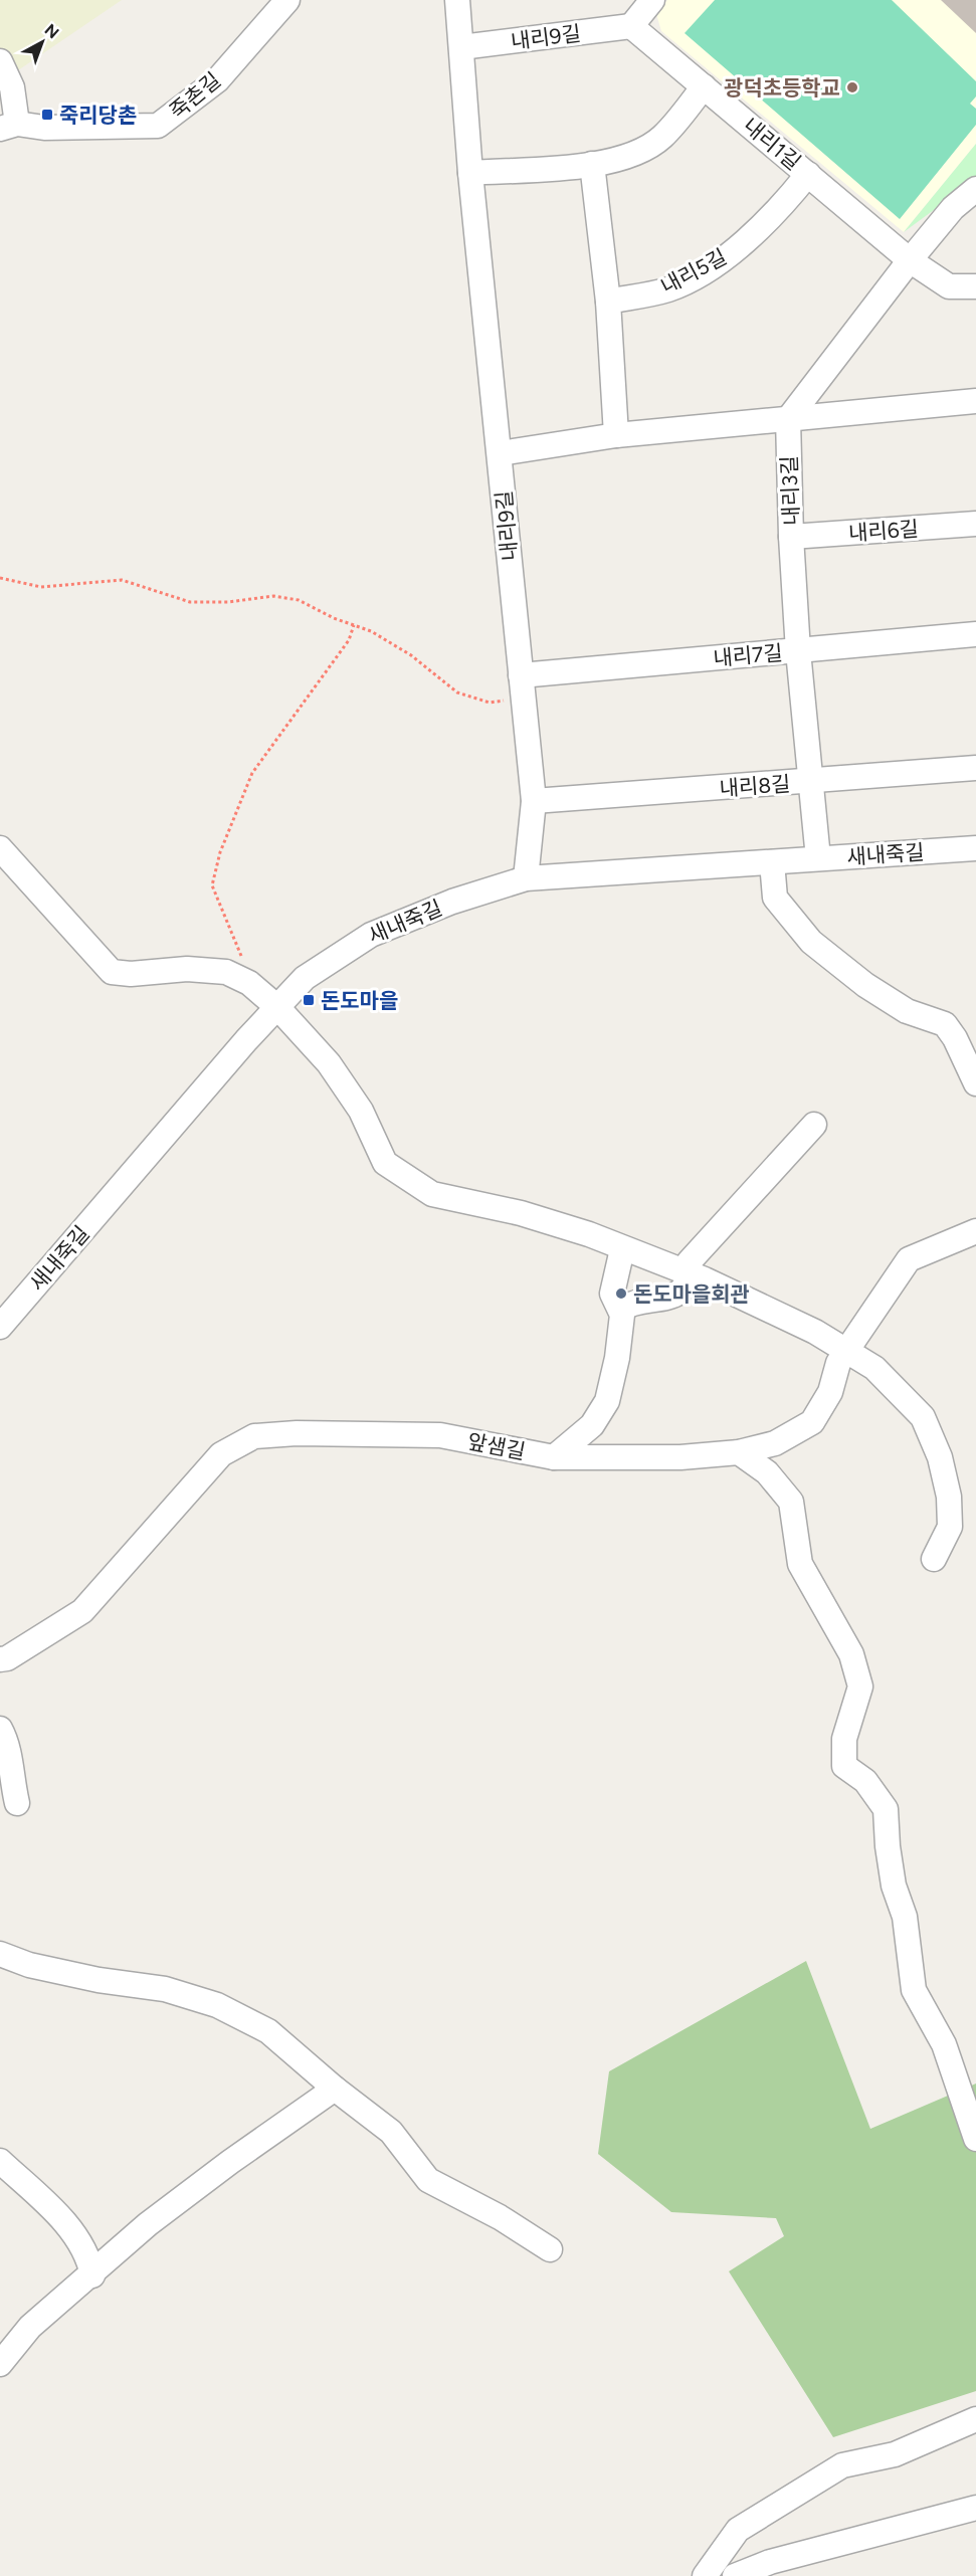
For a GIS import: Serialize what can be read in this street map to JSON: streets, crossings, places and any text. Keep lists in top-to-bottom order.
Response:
{
  "streets": {
    "street": [
      "내리9길",
      "죽촌길",
      "내리1길",
      "내리5길",
      "내리3길",
      "내리6길",
      "내리7길",
      "내리8길",
      "새내죽길",
      "앞샘길"
    ]
  },
  "crossings": [
    ["내리9길", "내리1길"],
    ["내리9길", "내리7길"],
    ["내리9길", "내리8길"],
    ["내리9길", "새내죽길"],
    ["내리1길", "내리5길"],
    ["내리3길", "내리6길"],
    ["내리3길", "내리7길"],
    ["내리3길", "내리8길"],
    ["내리3길", "새내죽길"]
  ],
  "places": {
    "other": ["광덕초등학교", "돈도마을회관"],
    "transit": ["죽리당촌", "돈도마을"]
  },
  "north": "top right"
}
